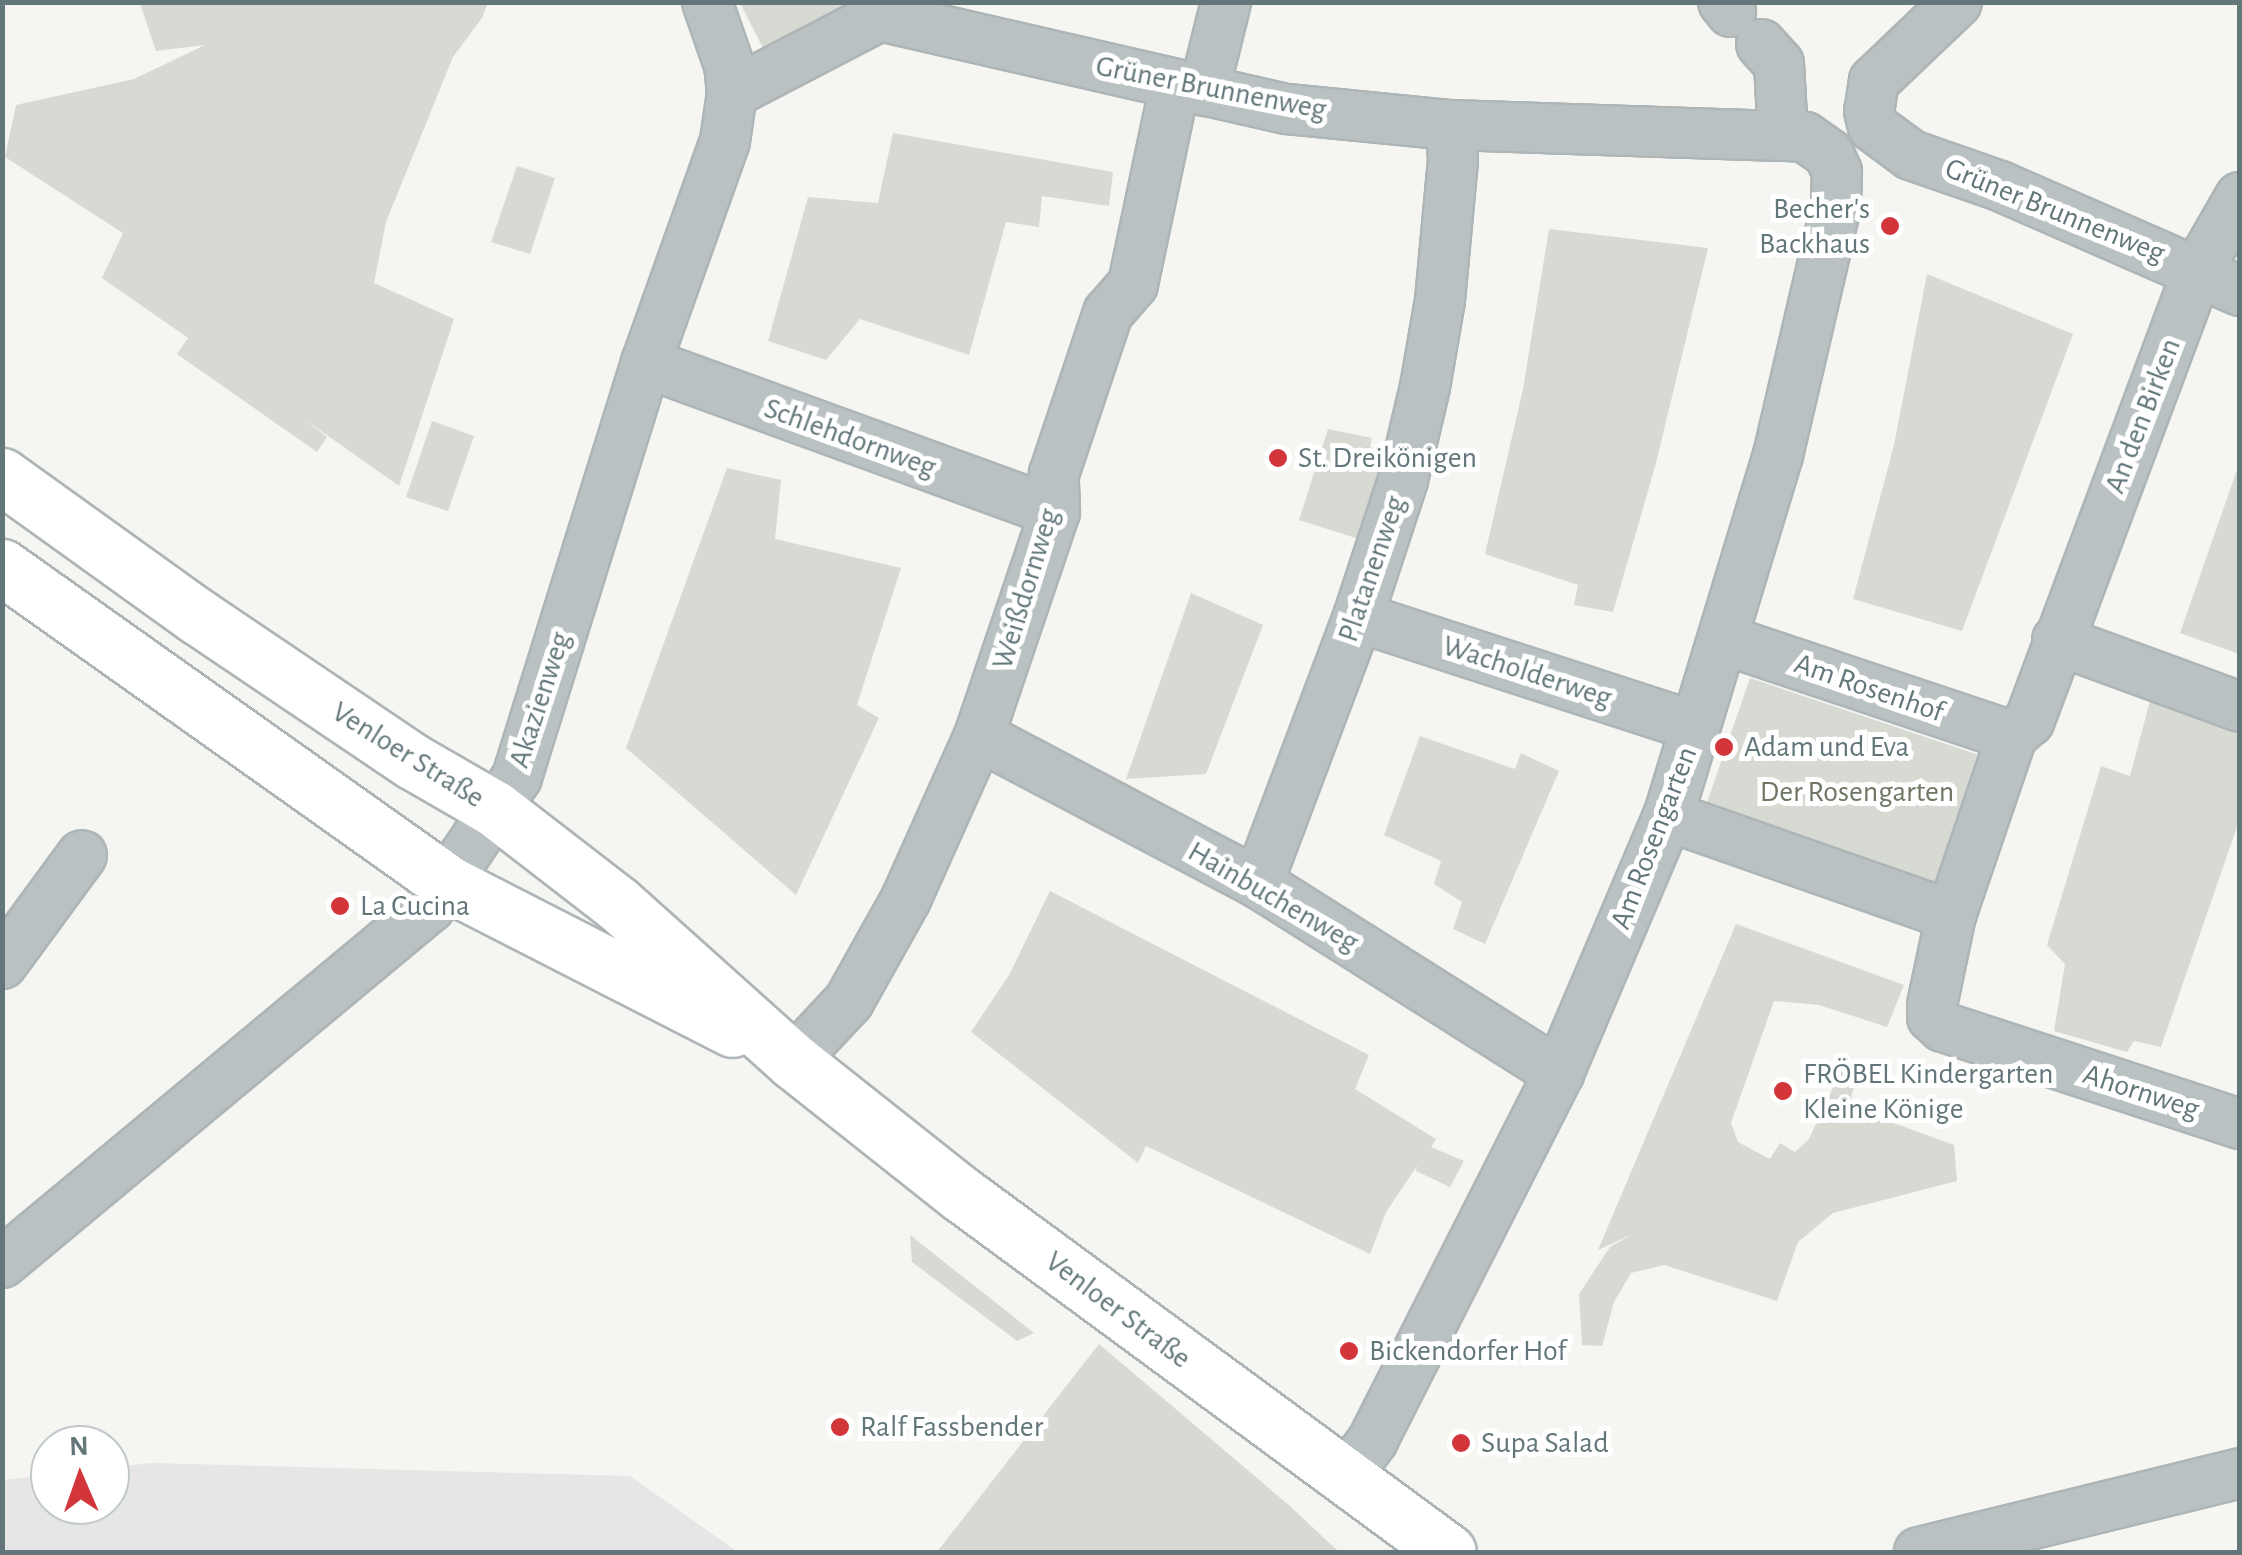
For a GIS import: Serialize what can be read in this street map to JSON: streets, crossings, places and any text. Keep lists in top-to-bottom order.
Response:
{
  "streets": {
    "main road": ["Venloer Straße"],
    "street": [
      "Grüner Brunnenweg",
      "An den Birken",
      "Schlehdornweg",
      "Platanenweg",
      "Weißdornweg",
      "Wacholderweg",
      "Am Rosenhof",
      "Akazienweg",
      "Am Rosengarten",
      "Hainbuchenweg",
      "Ahornweg"
    ]
  },
  "crossings": [
    ["Grüner Brunnenweg", "An den Birken"],
    ["Grüner Brunnenweg", "Platanenweg"],
    ["Grüner Brunnenweg", "Weißdornweg"],
    ["Grüner Brunnenweg", "Akazienweg"],
    ["Grüner Brunnenweg", "Am Rosengarten"],
    ["Schlehdornweg", "Weißdornweg"],
    ["Schlehdornweg", "Akazienweg"],
    ["Platanenweg", "Wacholderweg"],
    ["Platanenweg", "Hainbuchenweg"],
    ["Weißdornweg", "Venloer Straße"],
    ["Weißdornweg", "Hainbuchenweg"],
    ["Wacholderweg", "Am Rosengarten"],
    ["Am Rosenhof", "Am Rosengarten"],
    ["Akazienweg", "Venloer Straße"],
    ["Venloer Straße", "Am Rosengarten"],
    ["Am Rosengarten", "Hainbuchenweg"]
  ],
  "parks": ["Der Rosengarten"],
  "places": [
    "Becher's Backhaus",
    "St. Dreikönigen",
    "Adam und Eva",
    "La Cucina",
    "FRÖBEL Kindergarten Kleine Könige",
    "Bickendorfer Hof",
    "Ralf Fassbender",
    "Supa Salad"
  ],
  "north": "top"
}
